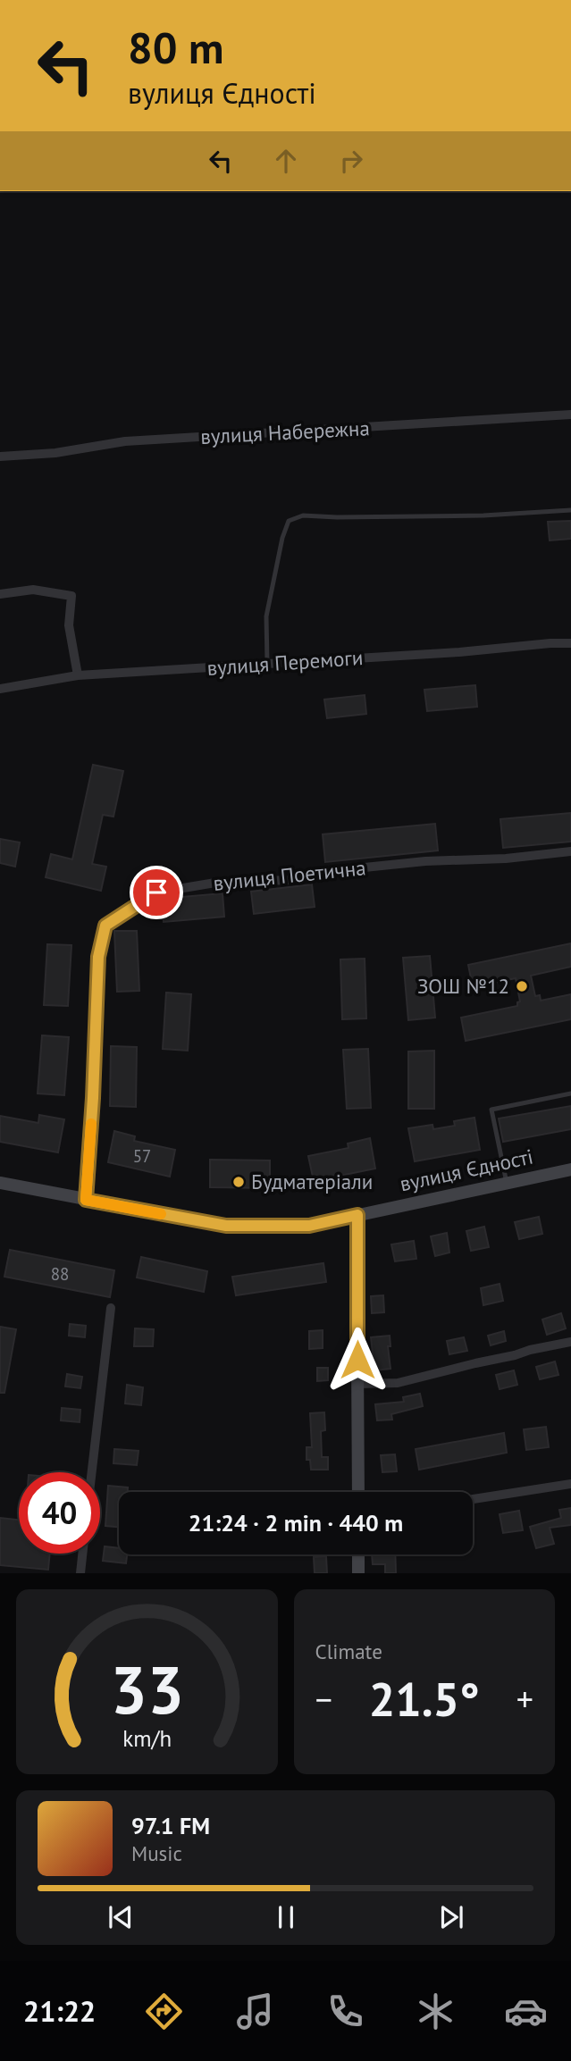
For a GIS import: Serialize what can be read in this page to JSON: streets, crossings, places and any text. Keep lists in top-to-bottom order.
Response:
{
  "streets": {
    "street": [
      "вулиця Набережна",
      "вулиця Перемоги",
      "вулиця Поетична",
      "вулиця Єдності"
    ]
  },
  "crossings": [
    ["вулиця Поетична", "вулиця Єдності"]
  ],
  "places": ["ЗОШ №12", "Будматеріали"],
  "house_numbers": ["57", "88"],
  "page": {
    "turn": ["80 m", "вулиця Єдності"],
    "limit": "40",
    "trip": "21:24 · 2 min · 440 m",
    "tile": "Climate",
    "heat": ["−", "21.5°", "+"],
    "song": ["97.1 FM", "Music"],
    "tabs": "21:22",
    "gauge": ["33", "km/h"]
  }
}
